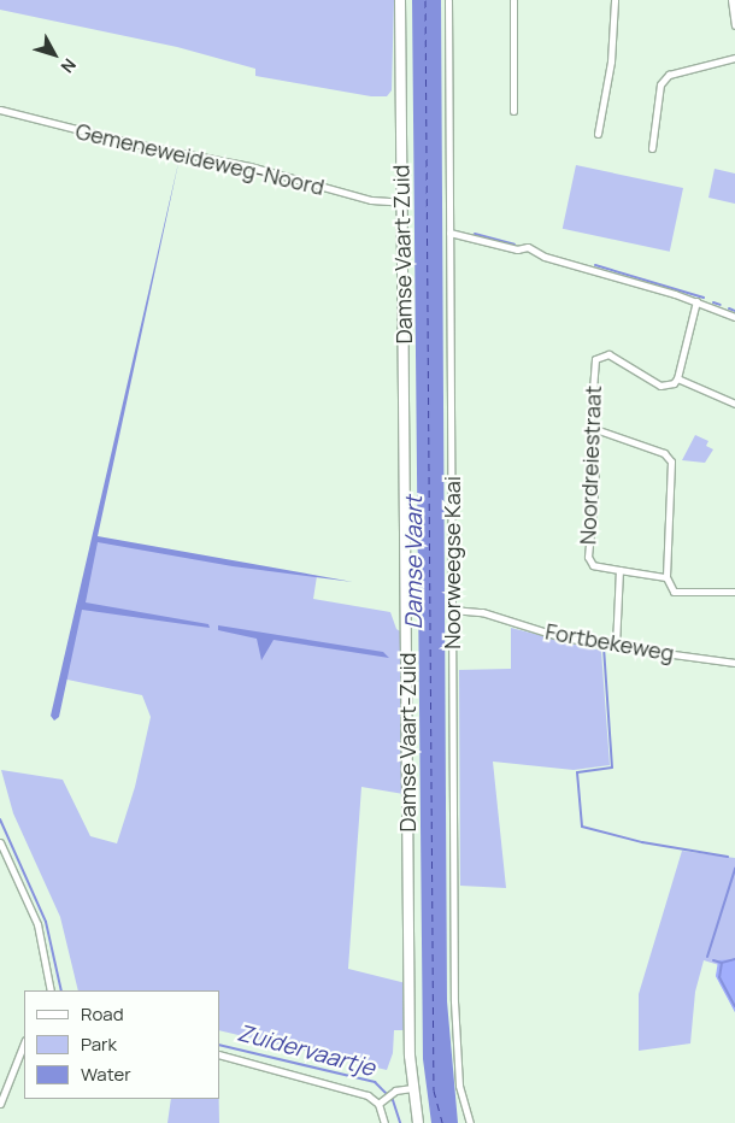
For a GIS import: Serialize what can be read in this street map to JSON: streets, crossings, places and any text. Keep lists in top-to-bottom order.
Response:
{
  "streets": {
    "street": [
      "Gemeneweideweg-Noord",
      "Damse Vaart-Zuid",
      "Noordreiestraat",
      "Noorweegse Kaai",
      "Fortbekeweg"
    ]
  },
  "crossings": [
    ["Gemeneweideweg-Noord", "Damse Vaart-Zuid"],
    ["Noordreiestraat", "Fortbekeweg"],
    ["Noorweegse Kaai", "Fortbekeweg"]
  ],
  "water": ["Damse Vaart", "Zuidervaartje"],
  "legend": ["Road", "Park", "Water"],
  "north": "bottom right"
}
